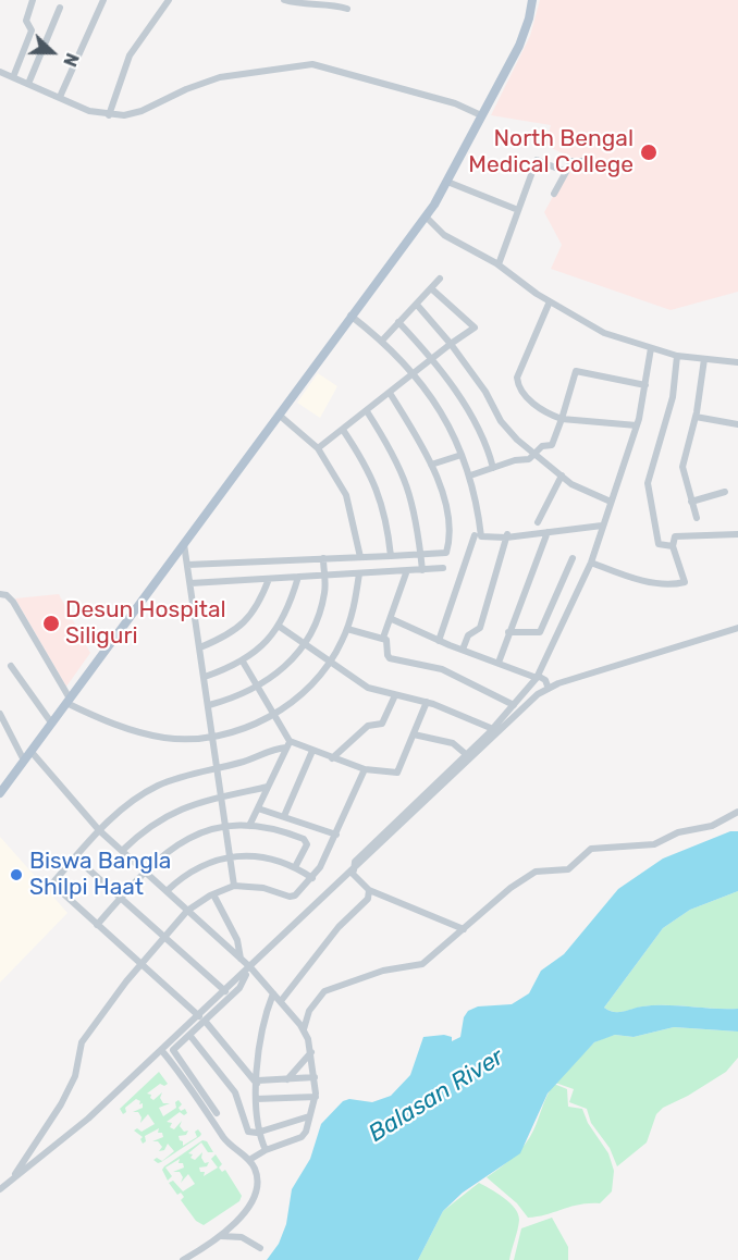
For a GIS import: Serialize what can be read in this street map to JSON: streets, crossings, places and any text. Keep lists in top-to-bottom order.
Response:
{
  "water": ["Balasan River"],
  "places": ["North Bengal Medical College", "Desun Hospital Siliguri", "Biswa Bangla Shilpi Haat"],
  "north": "right"
}
